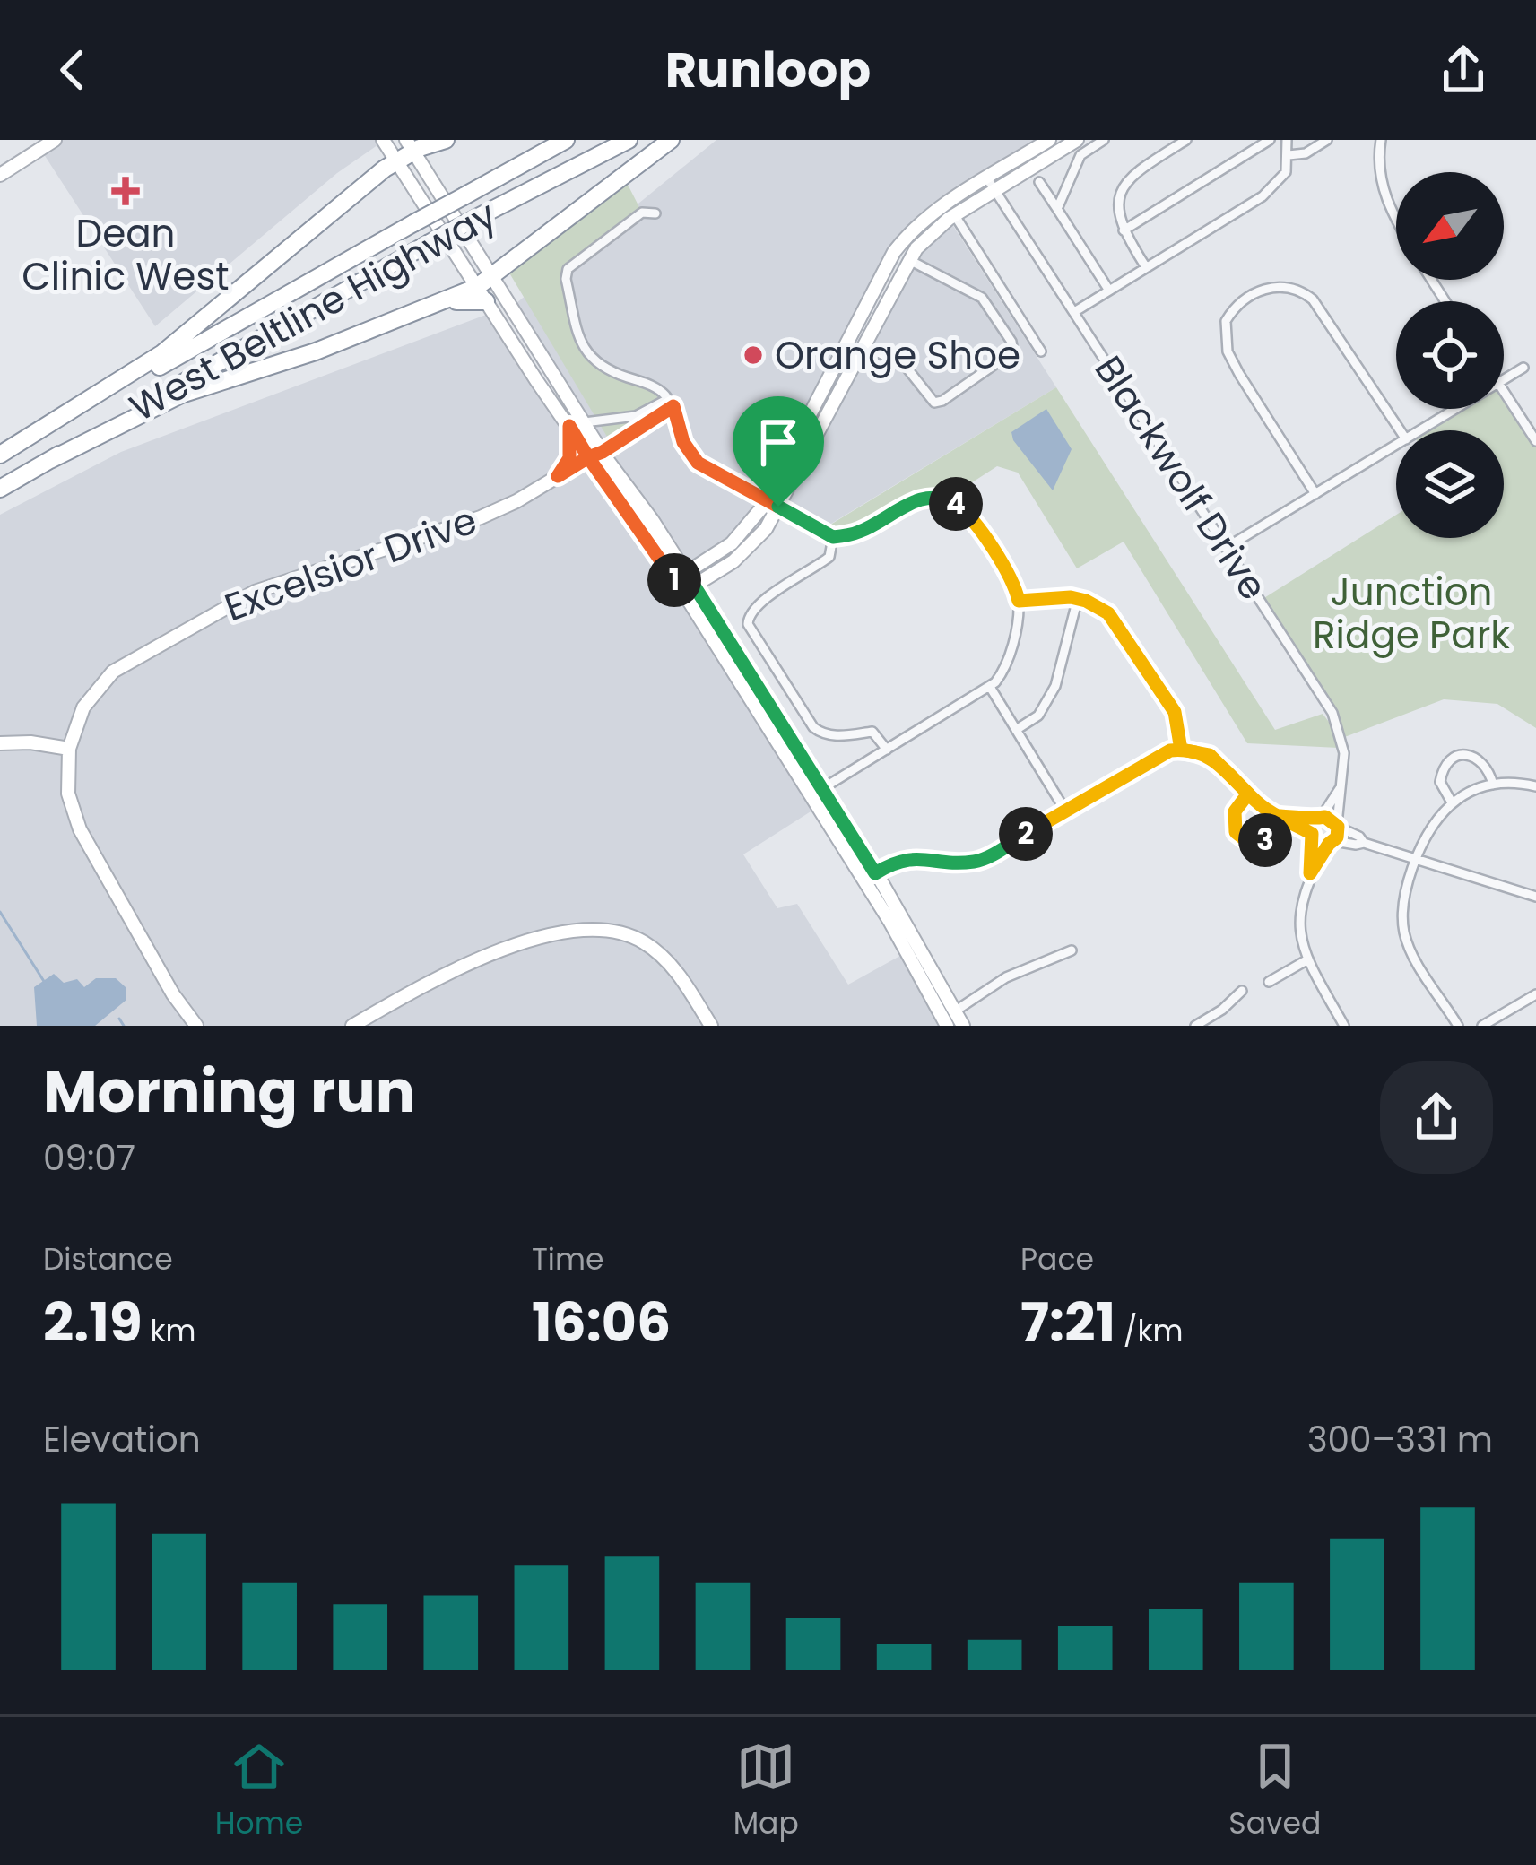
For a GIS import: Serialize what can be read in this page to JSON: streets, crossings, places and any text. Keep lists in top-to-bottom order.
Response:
{
  "streets": {
    "highway": ["West Beltline Highway"],
    "street": ["Blackwolf Drive", "Excelsior Drive"]
  },
  "parks": ["Junction Ridge Park"],
  "places": {
    "health": ["Dean Clinic West"],
    "other": ["Orange Shoe"]
  },
  "north": "bottom left",
  "page": {
    "header": "Runloop",
    "pins": [
      "4",
      "1",
      "2",
      "3"
    ],
    "heading": ["Morning run", "09:07"],
    "stats": [
      ["Distance", "2.19 km"],
      ["Time", "16:06"],
      ["Pace", "7:21 /km"]
    ],
    "chart": ["Elevation", "300–331 m"],
    "tabs": ["Home", "Map", "Saved"]
  }
}
